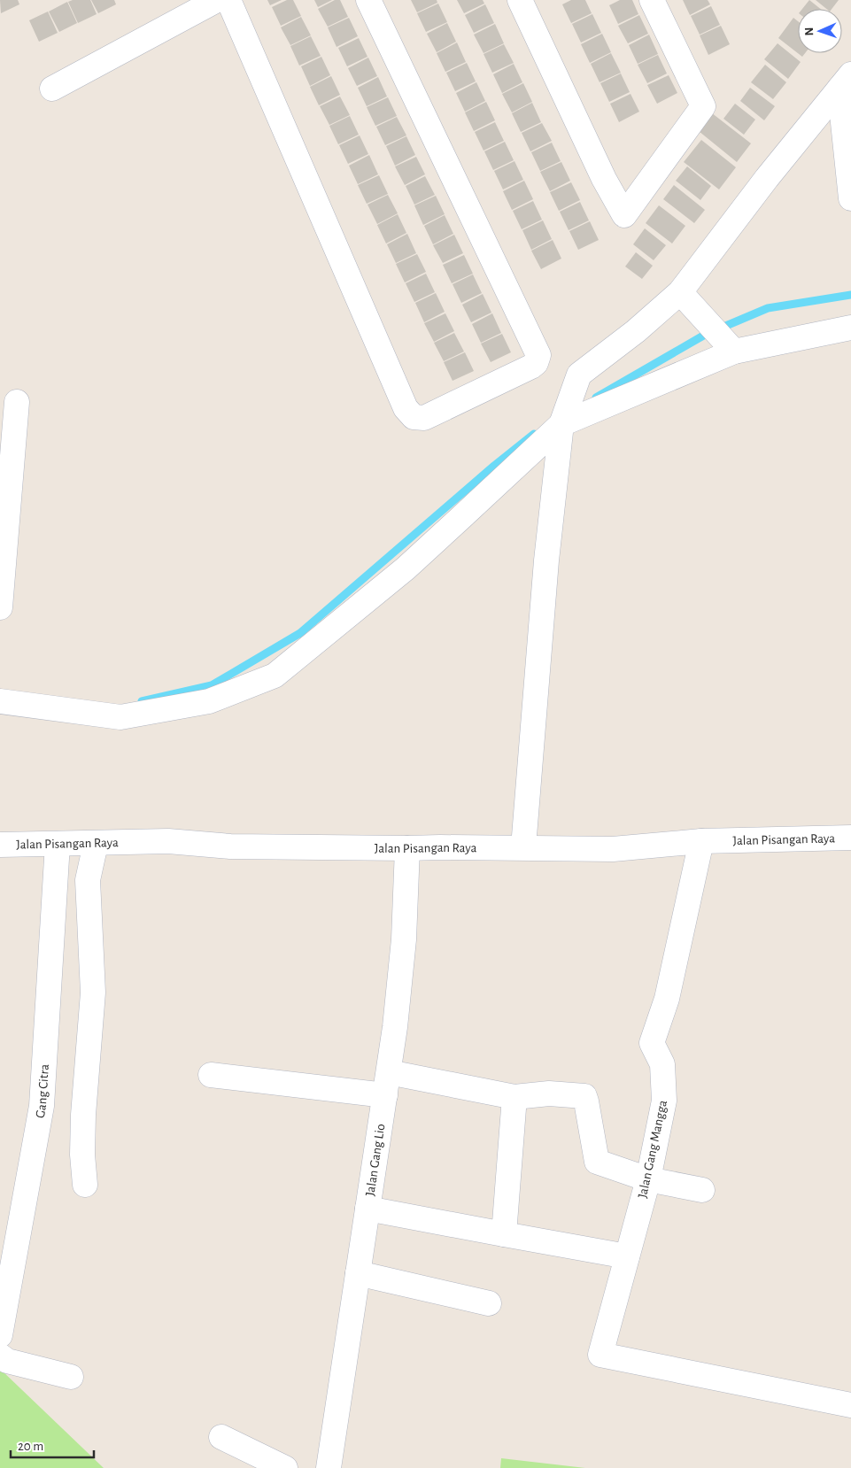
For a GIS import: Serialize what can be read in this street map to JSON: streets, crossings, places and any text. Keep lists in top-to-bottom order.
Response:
{
  "streets": {
    "street": [
      "Jalan Pisangan Raya",
      "Gang Citra",
      "Jalan Gang Mangga",
      "Jalan Gang Lio"
    ]
  },
  "crossings": [
    ["Jalan Pisangan Raya", "Gang Citra"],
    ["Jalan Pisangan Raya", "Jalan Gang Mangga"],
    ["Jalan Pisangan Raya", "Jalan Gang Lio"]
  ],
  "scale_bar": "20 m",
  "north": "left"
}
